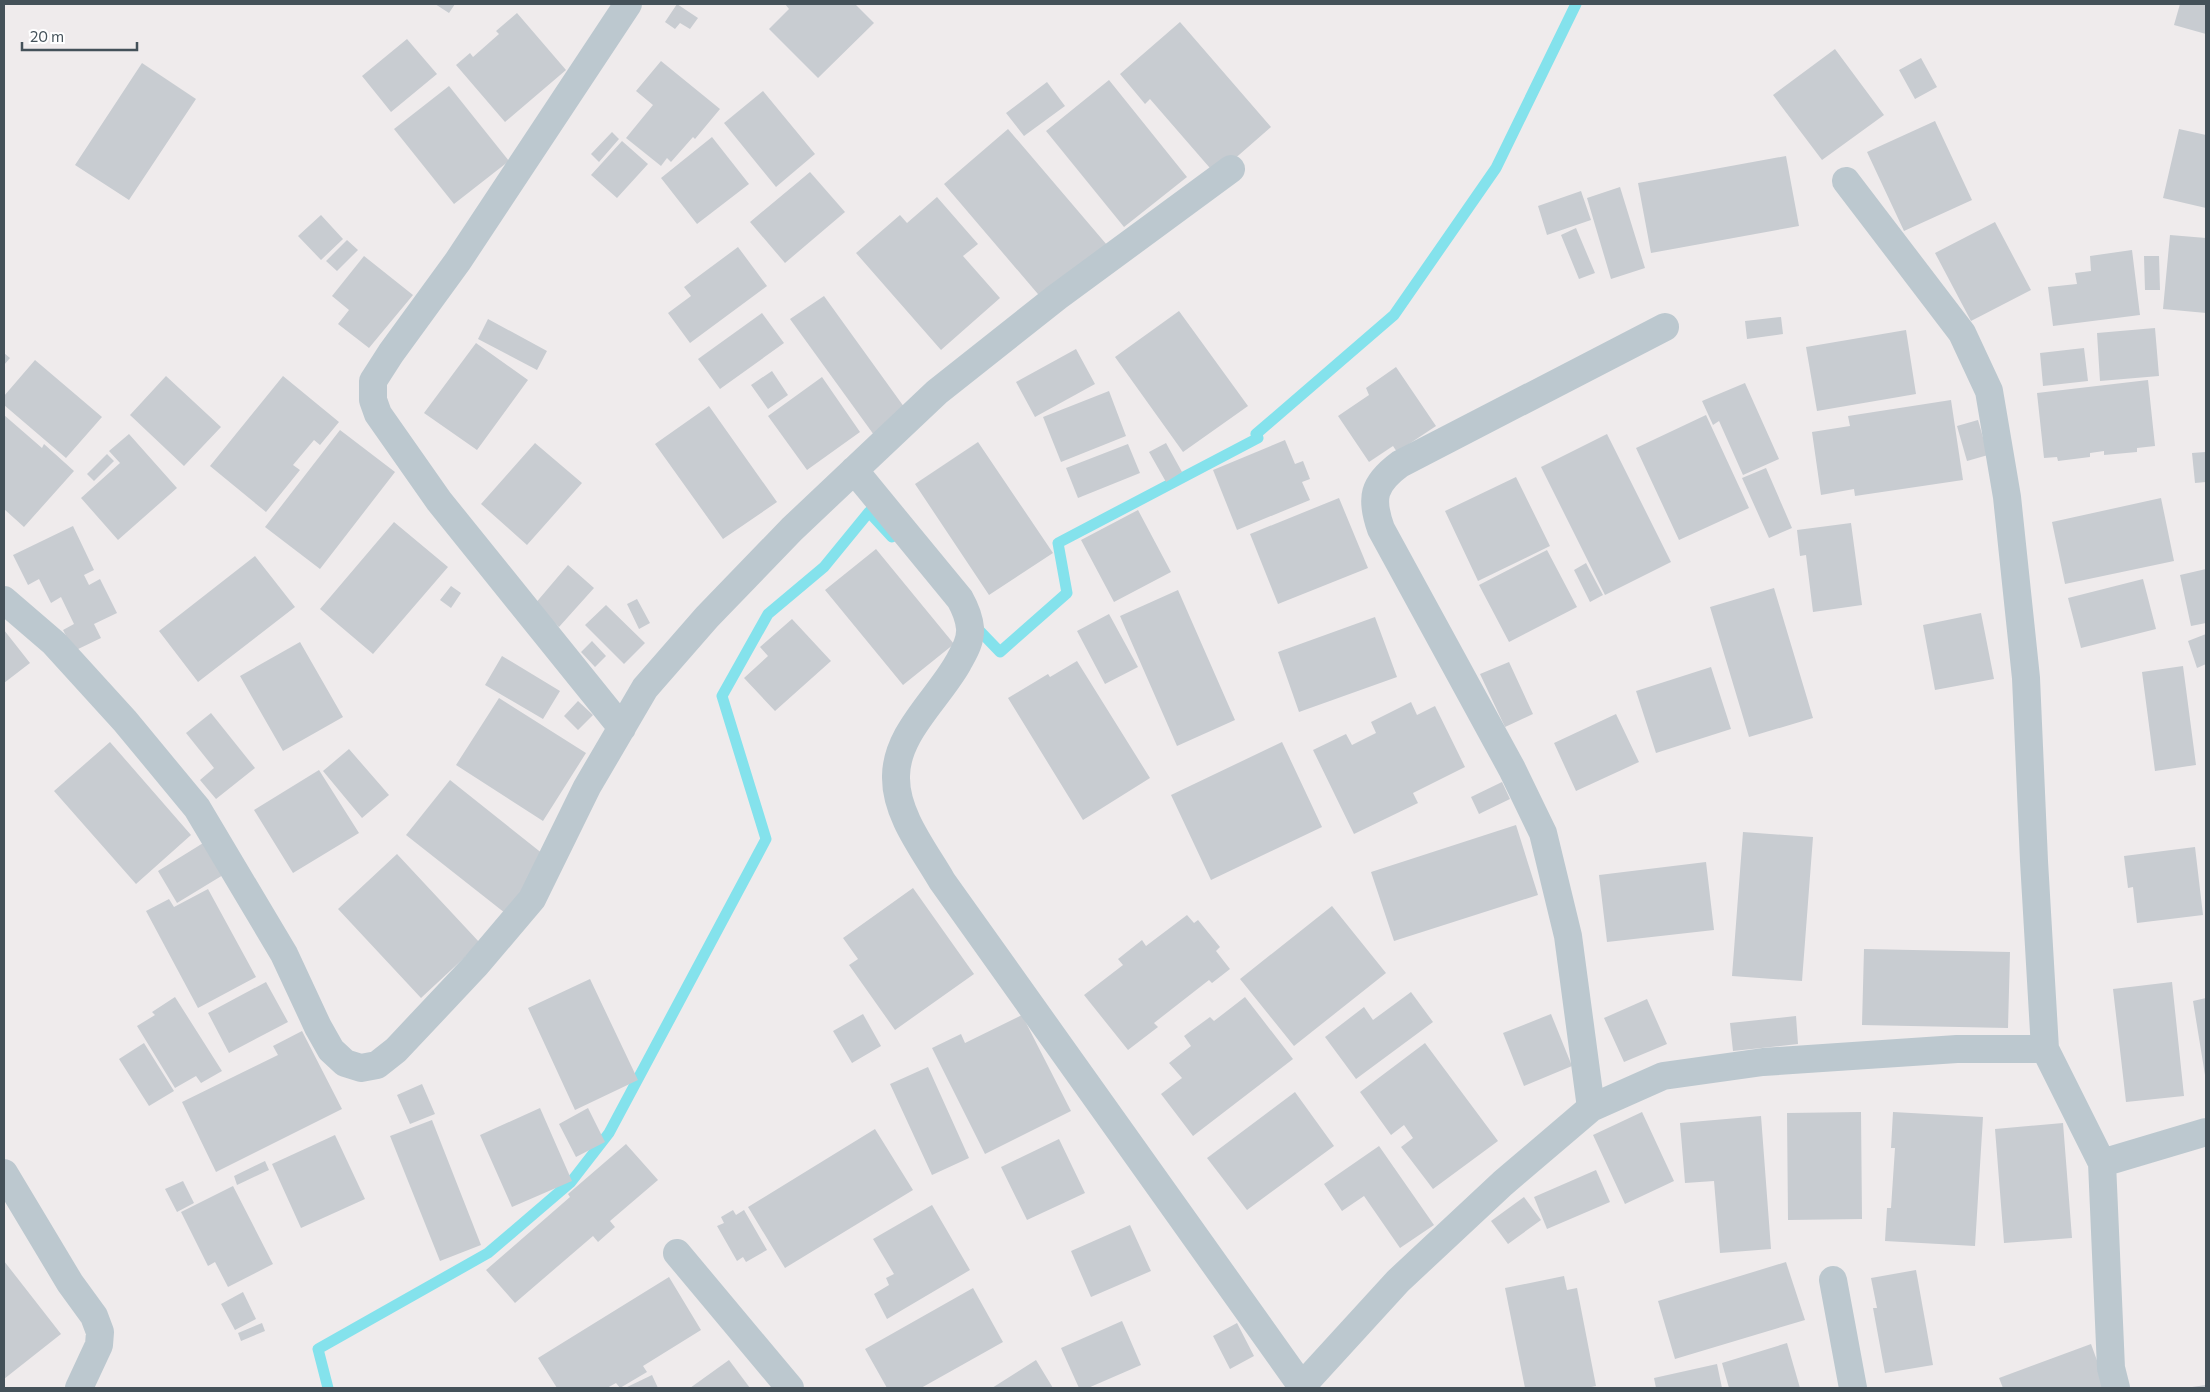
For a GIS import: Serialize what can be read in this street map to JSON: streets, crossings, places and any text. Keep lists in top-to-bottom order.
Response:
{
  "scale_bar": "20 m"
}
